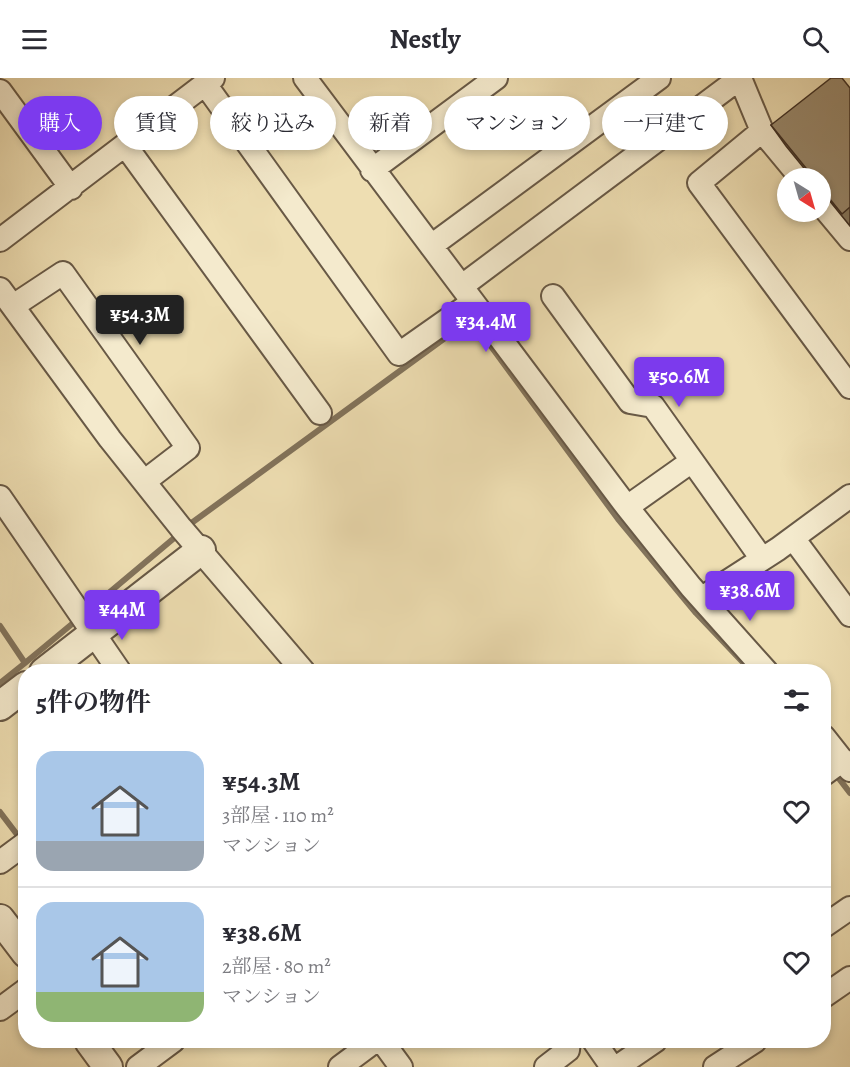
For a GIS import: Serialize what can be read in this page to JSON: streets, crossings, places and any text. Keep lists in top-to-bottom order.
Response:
{
  "north": "bottom right",
  "page": {
    "header": "Nestly",
    "chip": [
      "購入",
      "賃貸",
      "絞り込み",
      "新着",
      "マンション",
      "一戸建て"
    ],
    "price": [
      "¥54.3M",
      "¥34.4M",
      "¥50.6M",
      "¥38.6M",
      "¥44M"
    ],
    "heading": "5件の物件",
    "list": [
      {
        "name": "¥54.3M",
        "note": "3部屋 · 110 m² · マンション"
      },
      {
        "name": "¥38.6M",
        "note": "2部屋 · 80 m² · マンション"
      }
    ]
  }
}
